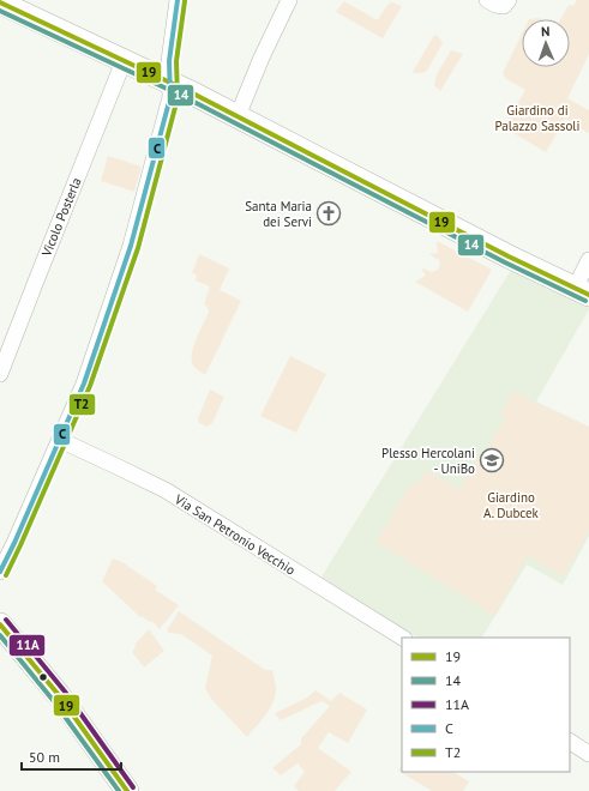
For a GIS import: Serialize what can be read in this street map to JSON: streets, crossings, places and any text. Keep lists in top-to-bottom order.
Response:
{
  "streets": {
    "street": ["Vicolo Posterla", "Via San Petronio Vecchio"]
  },
  "parks": ["Giardino di Palazzo Sassoli", "Giardino A. Dubcek"],
  "places": {
    "church": ["Santa Maria dei Servi"],
    "school or university": ["Plesso Hercolani - UniBo"]
  },
  "lines": [
    "transit line C",
    "transit line T2",
    "transit line 19",
    "transit line 14",
    "transit line 11A"
  ],
  "legend": [
    "19",
    "14",
    "11A",
    "C",
    "T2"
  ],
  "scale_bar": "50 m",
  "north": "top"
}
